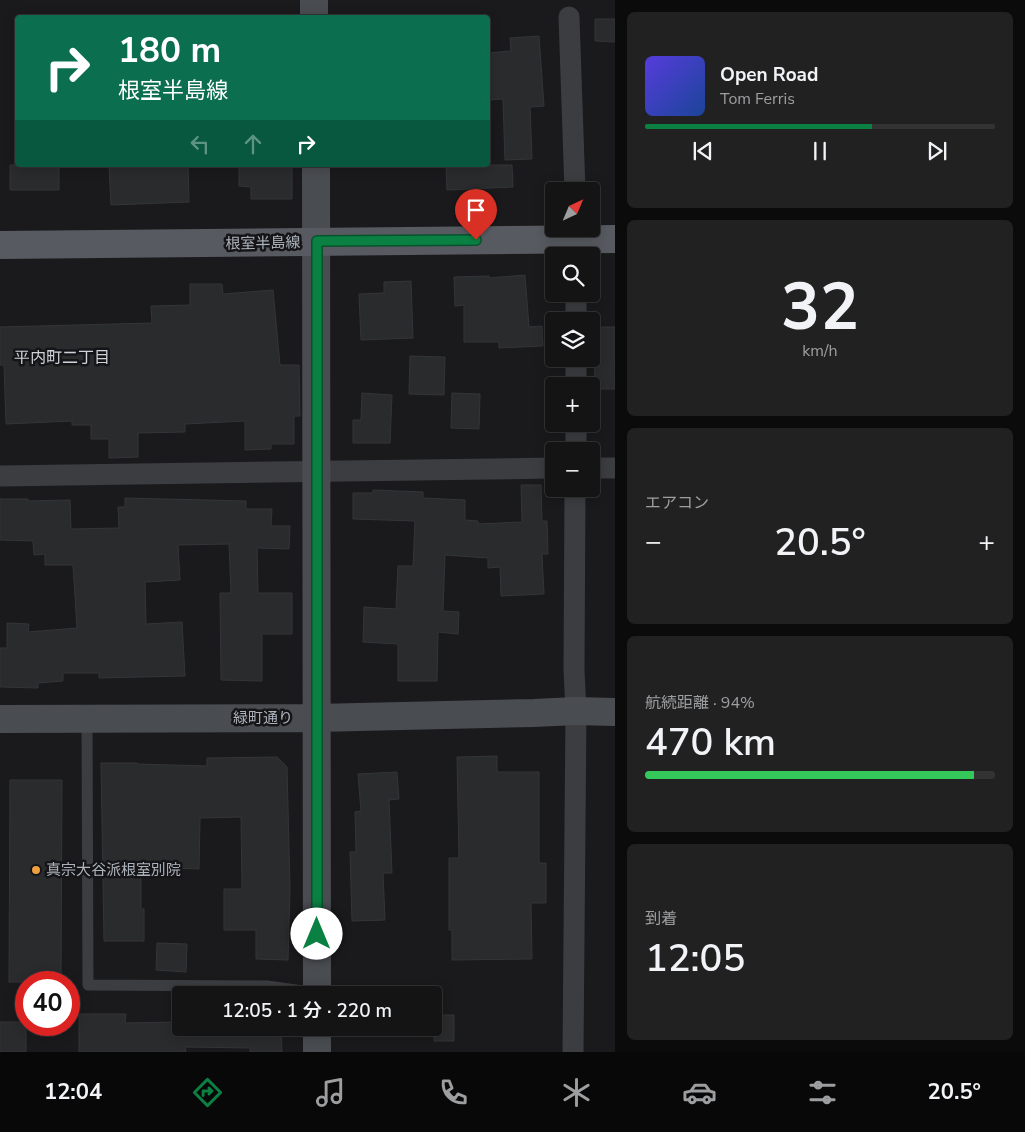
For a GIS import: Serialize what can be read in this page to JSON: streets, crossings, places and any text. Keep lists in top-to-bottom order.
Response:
{
  "streets": {
    "main road": ["根室半島線"],
    "street": ["緑町通り"]
  },
  "districts": ["平内町二丁目"],
  "places": ["真宗大谷派根室別院"],
  "north": "top right",
  "page": {
    "turn": ["180 m", "根室半島線"],
    "song": ["Open Road", "Tom Ferris"],
    "map_buttons": ["+", "−"],
    "tile": [
      ["32", "km/h"],
      "エアコン",
      ["航続距離 · 94%", "470 km"],
      ["到着", "12:05"]
    ],
    "heat": ["−", "20.5°", "+"],
    "limit": "40",
    "trip": "12:05 · 1 分 · 220 m",
    "tabs": ["12:04", "20.5°"]
  }
}
